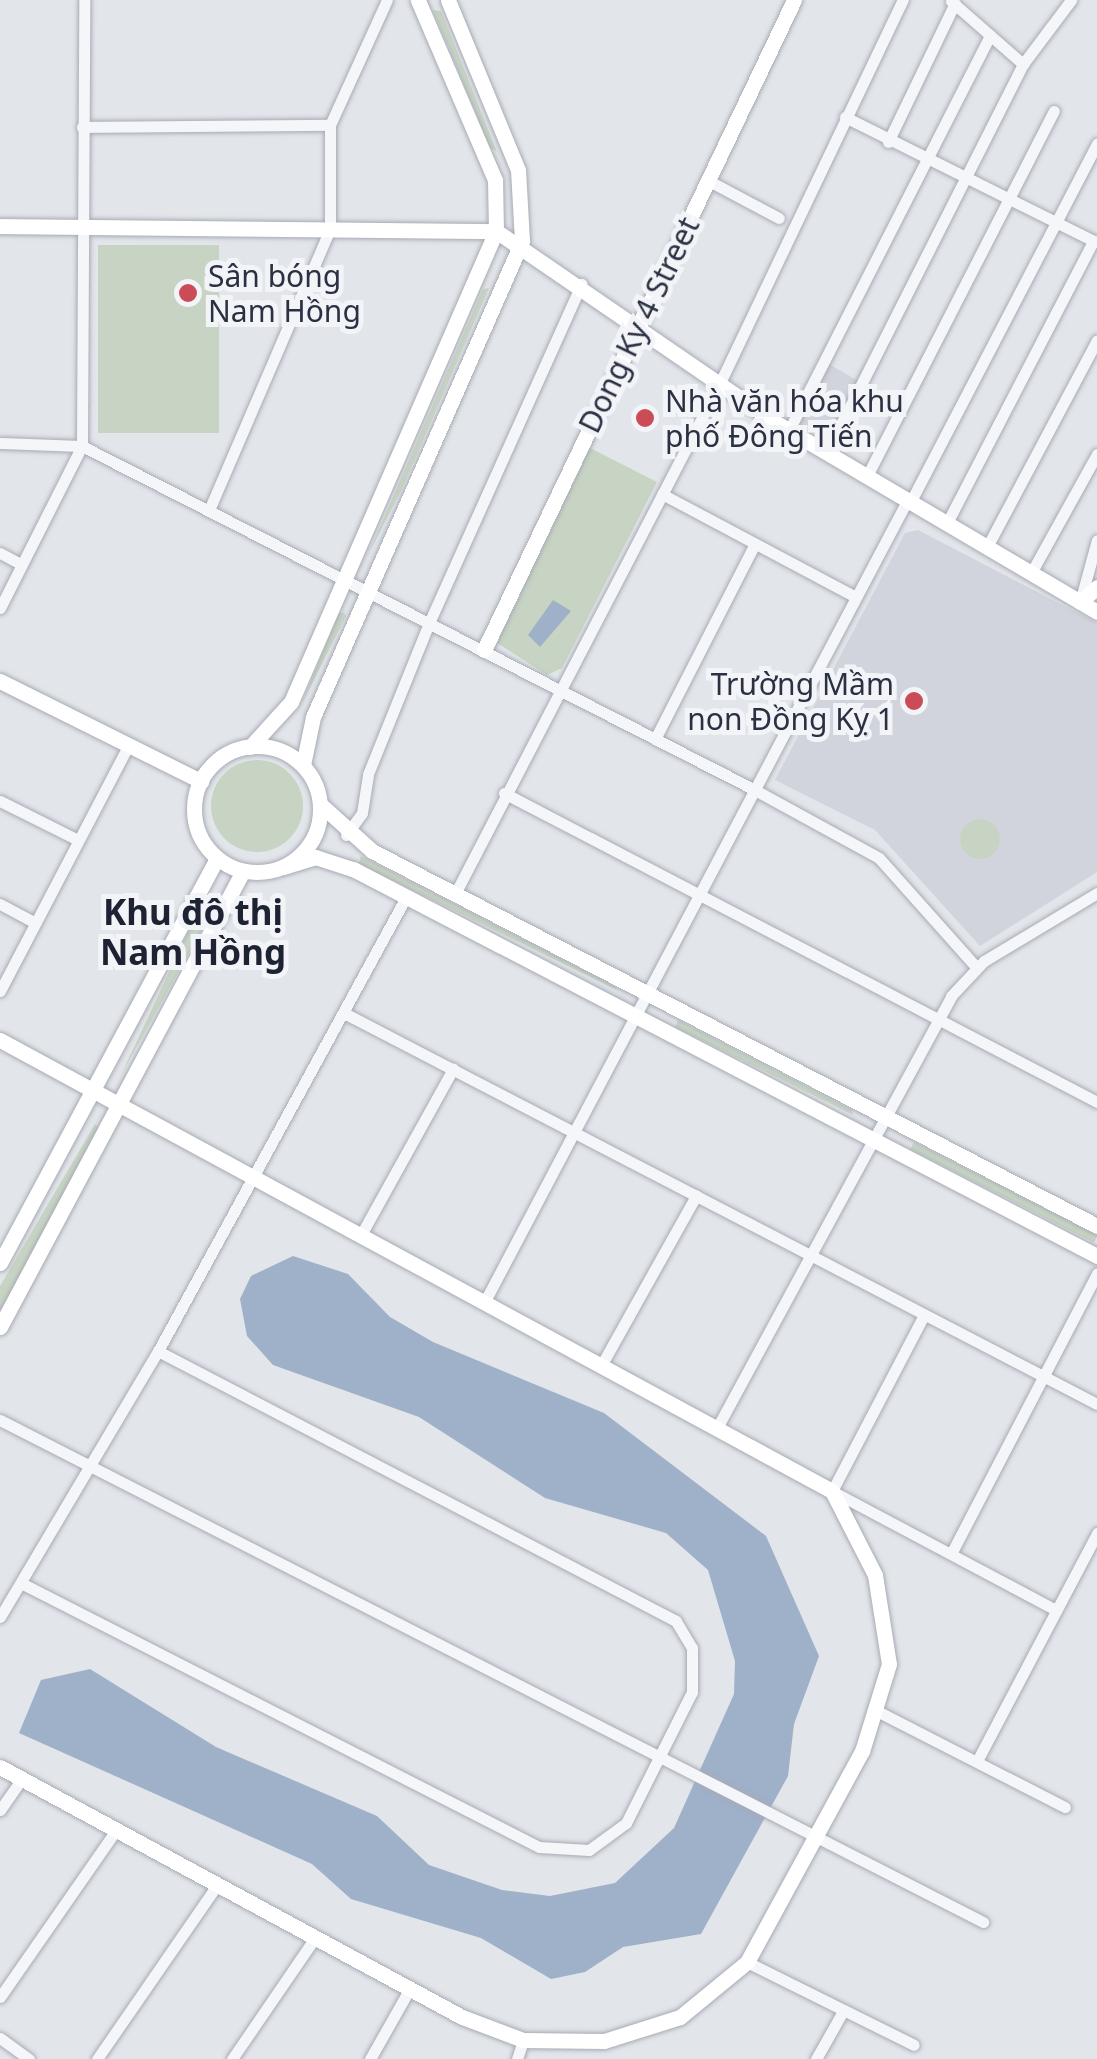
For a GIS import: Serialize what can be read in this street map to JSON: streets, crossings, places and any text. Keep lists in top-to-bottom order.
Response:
{
  "streets": {
    "main road": ["Dong Ky 4 Street"]
  },
  "districts": ["Khu đô thị Nam Hồng"],
  "places": ["Sân bóng Nam Hồng", "Nhà văn hóa khu phố Đông Tiến", "Trường Mầm non Đồng Kỵ 1"]
}
